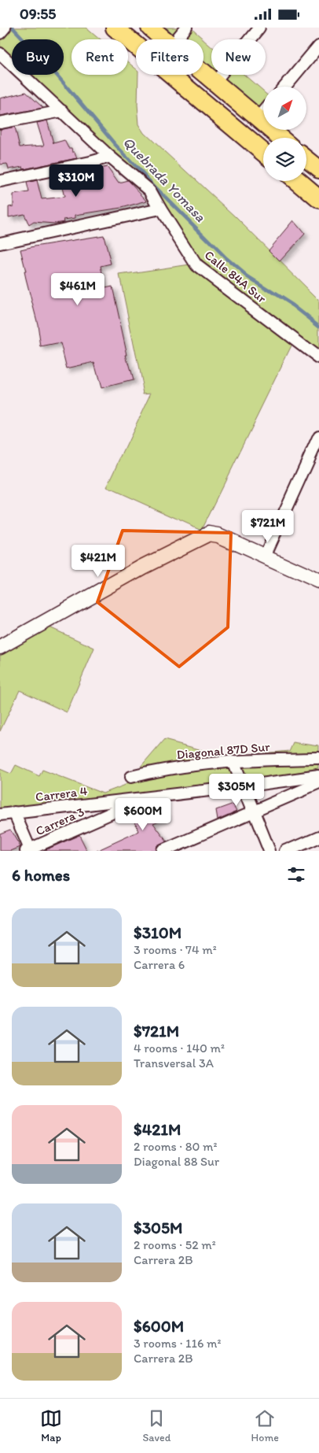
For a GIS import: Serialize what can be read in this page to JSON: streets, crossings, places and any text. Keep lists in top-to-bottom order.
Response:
{
  "streets": {
    "street": [
      "Calle 84A Sur",
      "Diagonal 87D Sur",
      "Carrera 4",
      "Carrera 3"
    ]
  },
  "crossings": [
    ["Carrera 4", "Carrera 3"]
  ],
  "water": ["Quebrada Yomasa"],
  "north": "top right",
  "page": {
    "status": "09:55",
    "chip": [
      "Buy",
      "Rent",
      "Filters",
      "New"
    ],
    "price": [
      "$310M",
      "$461M",
      "$721M",
      "$421M",
      "$305M",
      "$600M"
    ],
    "heading": "6 homes",
    "list": [
      {
        "name": "$310M",
        "note": "3 rooms · 74 m² · Carrera 6"
      },
      {
        "name": "$721M",
        "note": "4 rooms · 140 m² · Transversal 3A"
      },
      {
        "name": "$421M",
        "note": "2 rooms · 80 m² · Diagonal 88 Sur"
      },
      {
        "name": "$305M",
        "note": "2 rooms · 52 m² · Carrera 2B"
      },
      {
        "name": "$600M",
        "note": "3 rooms · 116 m² · Carrera 2B"
      }
    ],
    "tabs": ["Map", "Saved", "Home"]
  }
}
